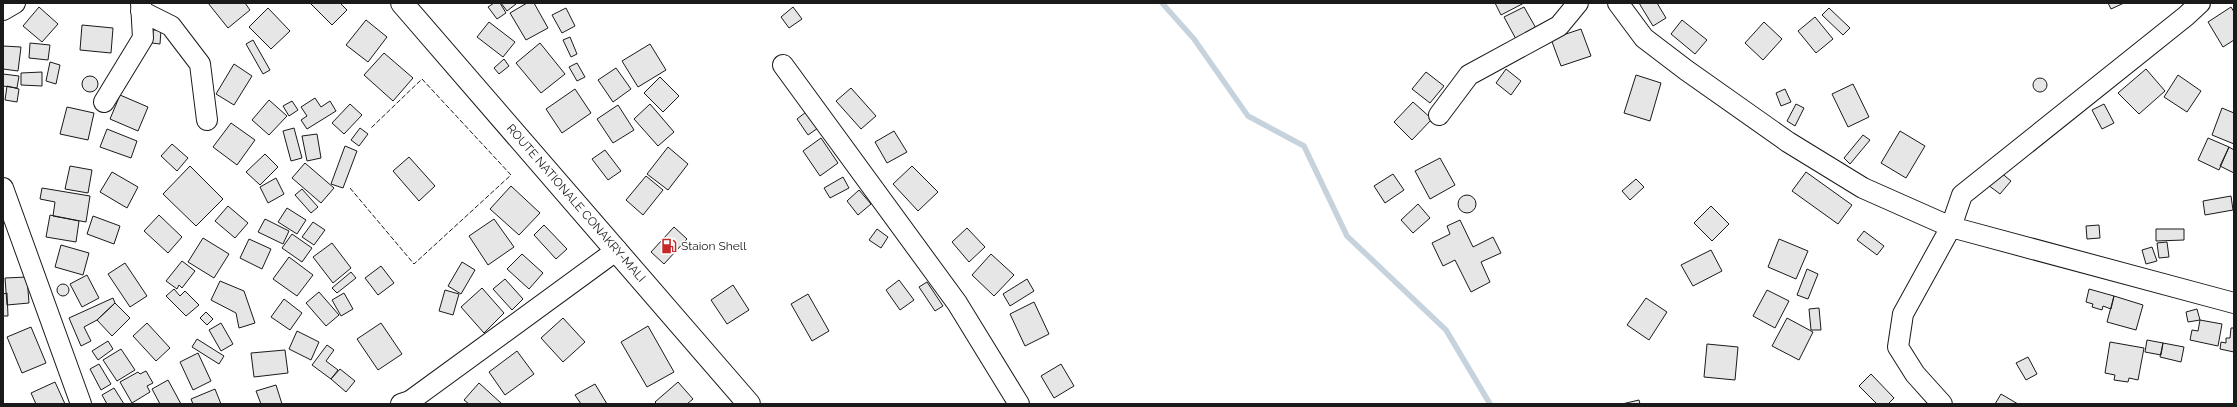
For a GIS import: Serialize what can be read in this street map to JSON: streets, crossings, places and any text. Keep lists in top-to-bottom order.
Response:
{
  "streets": {
    "highway": ["ROUTE NATIONALE CONAKRY-MALI"]
  },
  "places": {
    "fuel station": ["Staion Shell"]
  }
}
